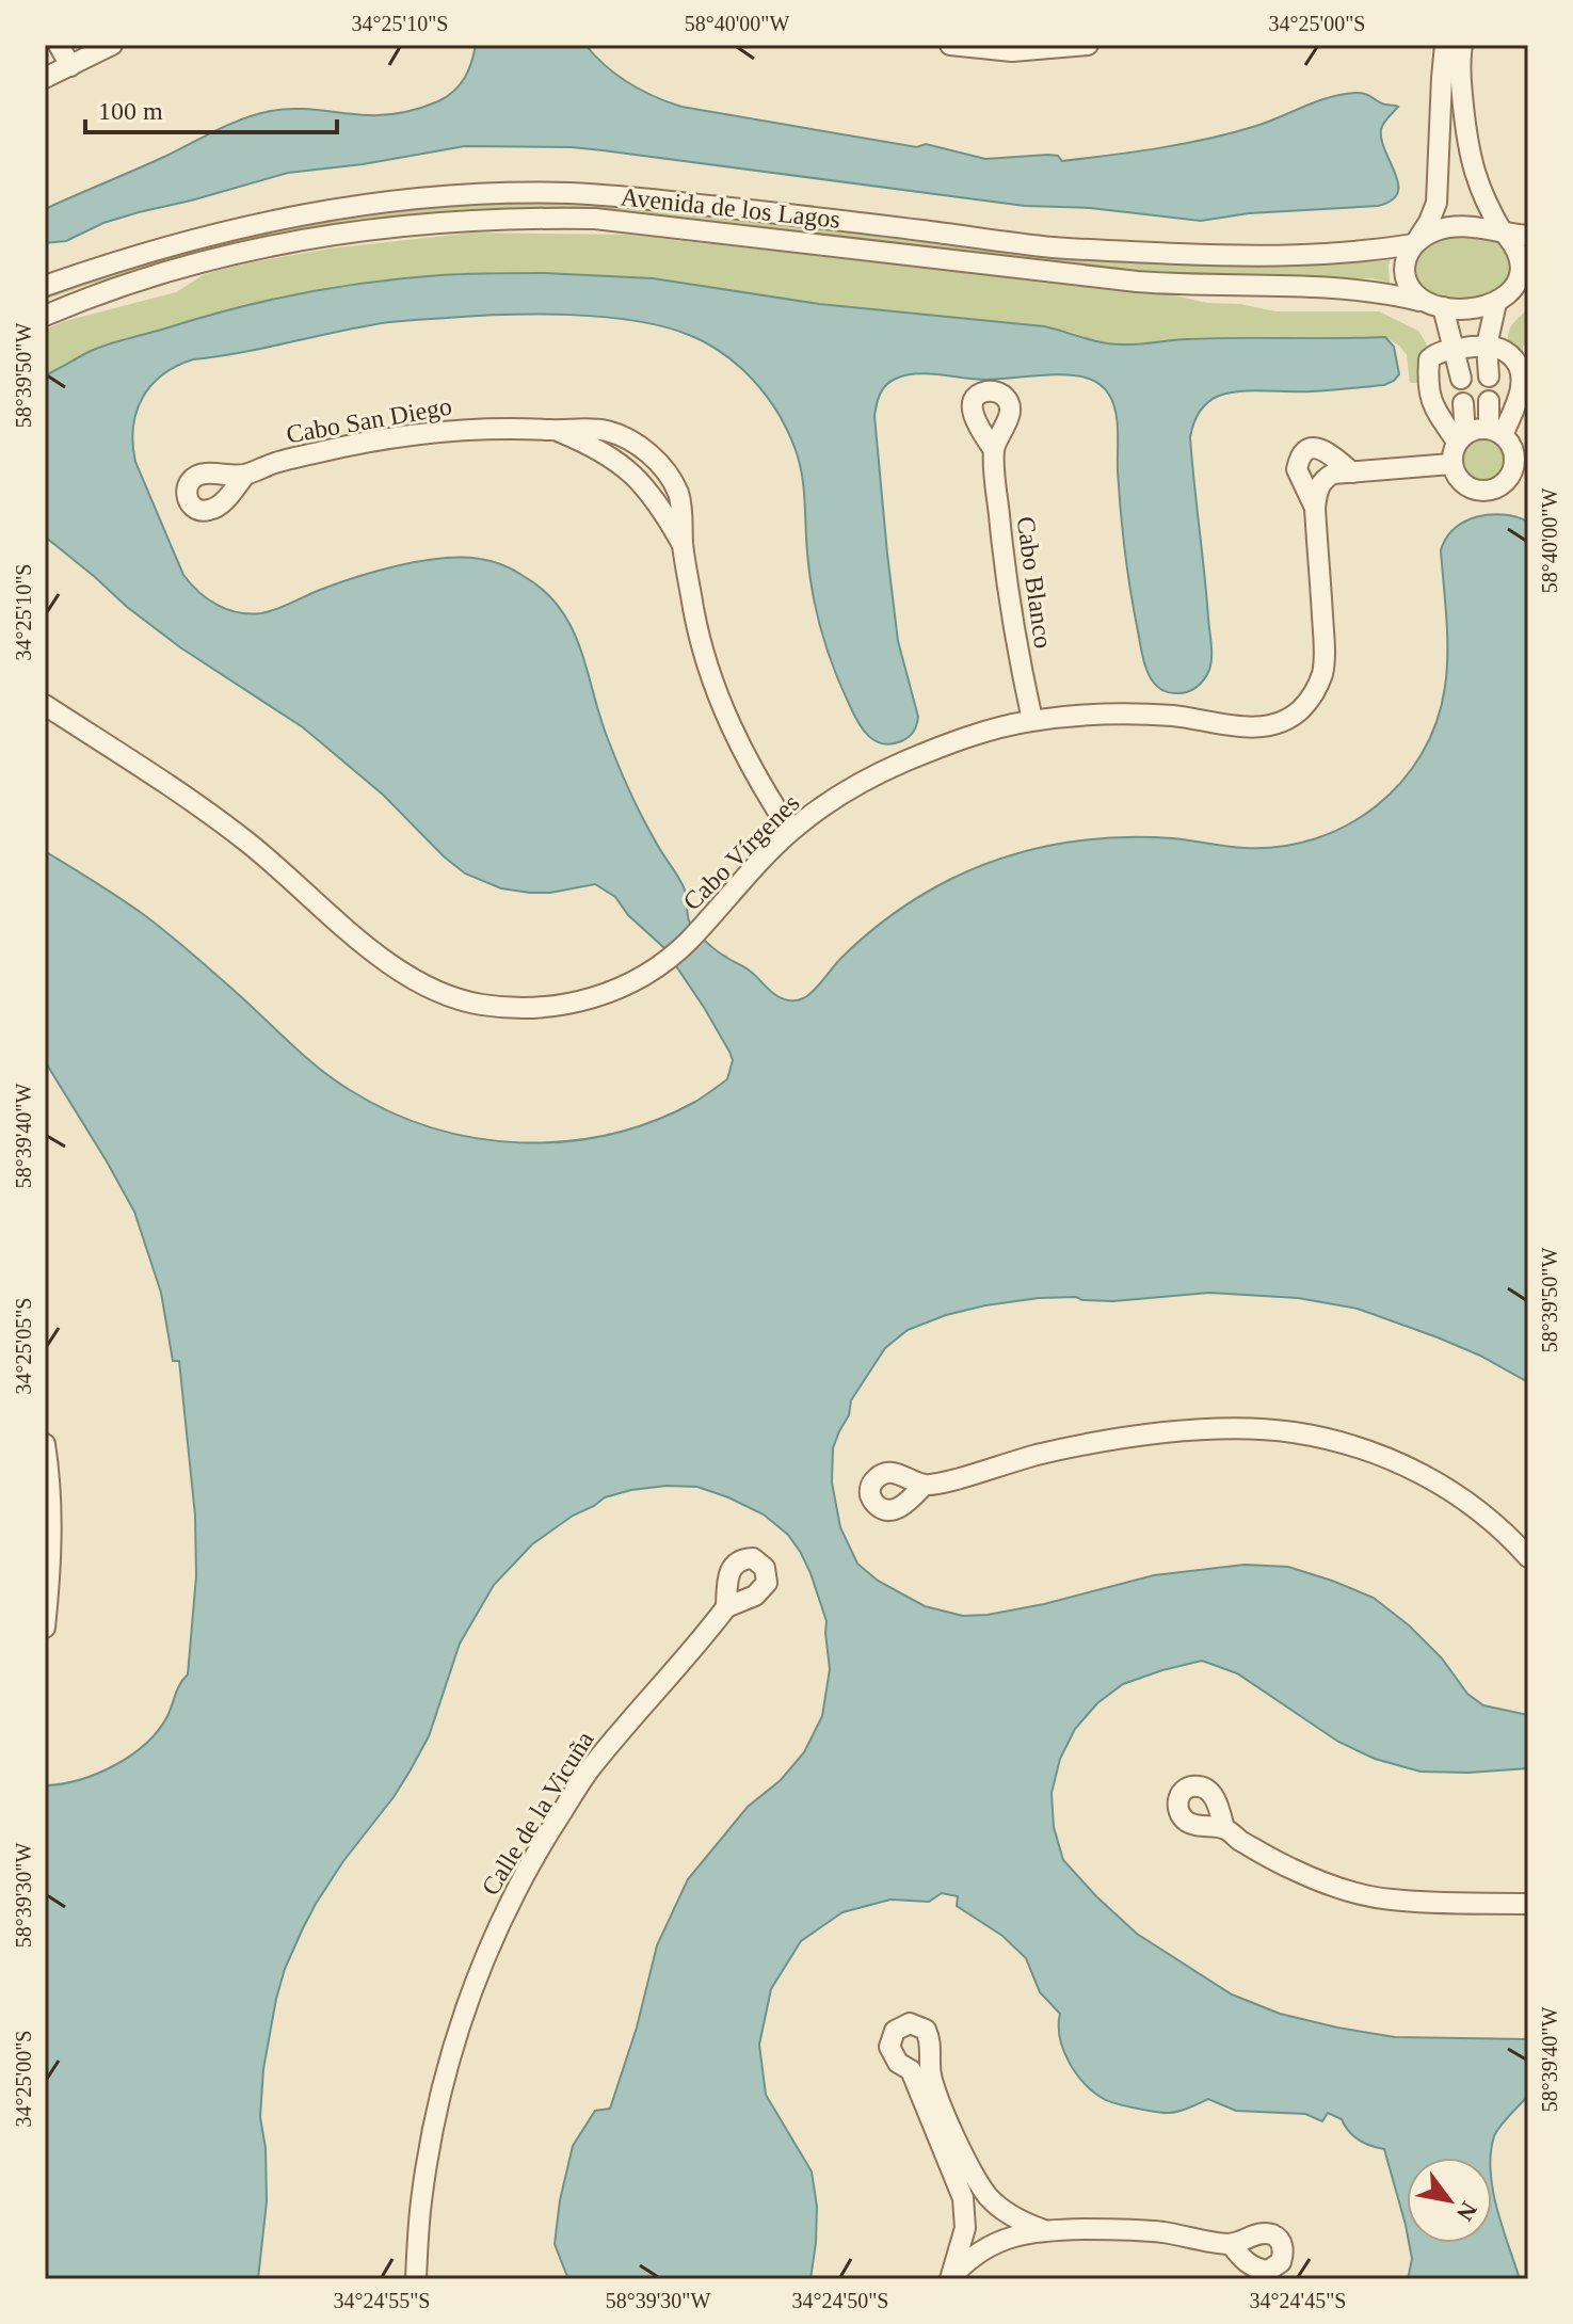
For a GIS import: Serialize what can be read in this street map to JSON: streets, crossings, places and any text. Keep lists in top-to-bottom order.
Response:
{
  "streets": {
    "street": [
      "Avenida de los Lagos",
      "Cabo San Diego",
      "Cabo Blanco",
      "Cabo Vírgenes",
      "Calle de la Vicuña"
    ]
  },
  "crossings": [
    ["Cabo San Diego", "Cabo Vírgenes"],
    ["Cabo Blanco", "Cabo Vírgenes"]
  ],
  "scale_bar": "100 m",
  "north": "bottom right",
  "coordinates": [
    "34°25'10\"S",
    "58°40'00\"W",
    "34°25'00\"S",
    "58°39'50\"W",
    "58°39'40\"W",
    "34°25'05\"S",
    "58°39'30\"W",
    "34°24'55\"S",
    "34°24'50\"S",
    "34°24'45\"S"
  ]
}
